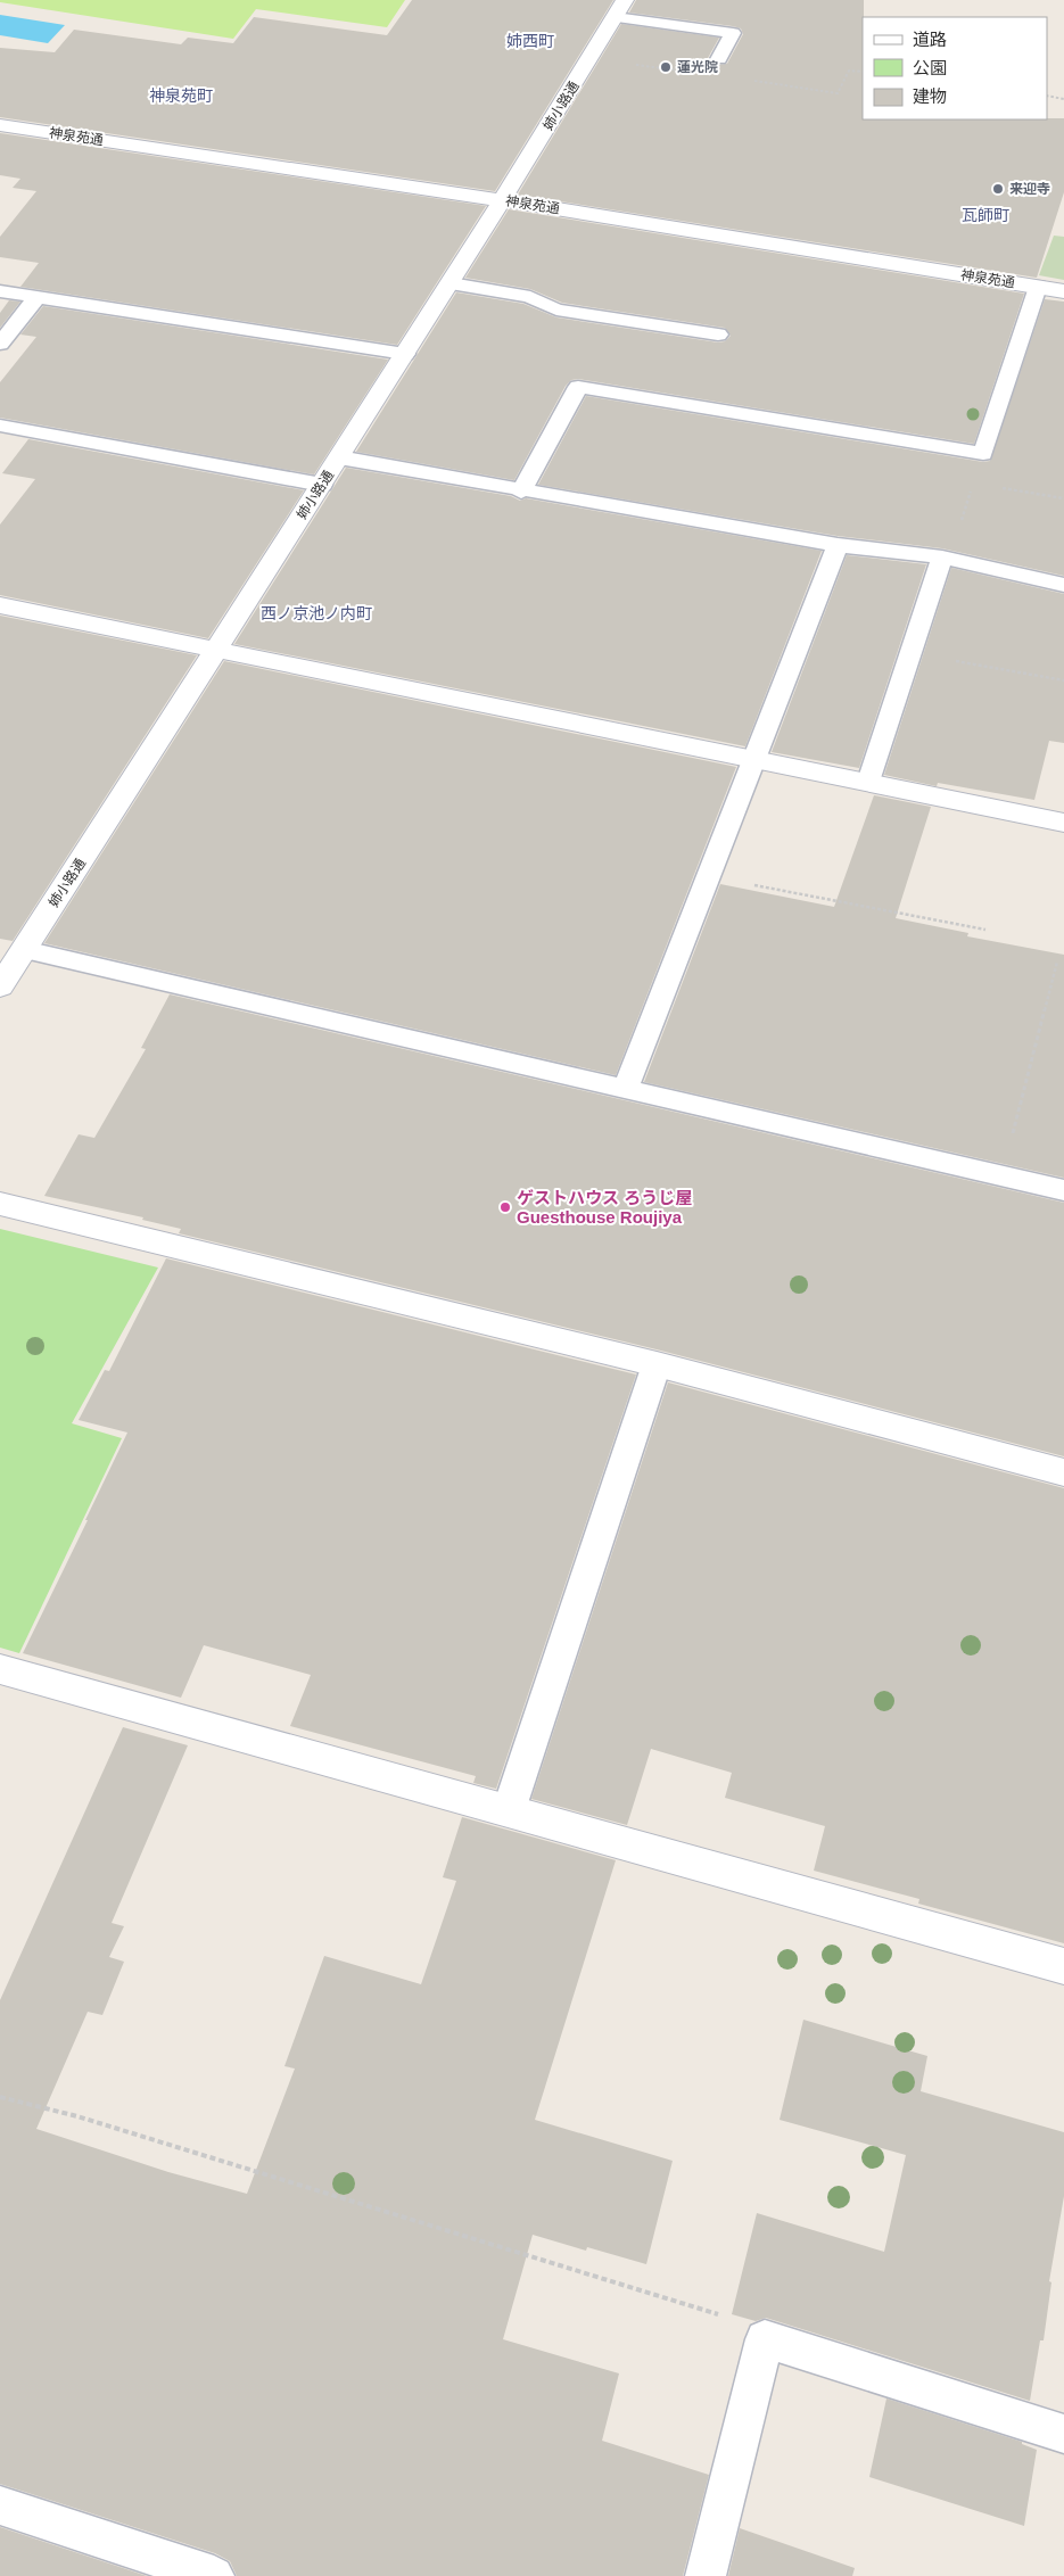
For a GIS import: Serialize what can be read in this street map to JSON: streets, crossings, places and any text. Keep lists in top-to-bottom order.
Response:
{
  "streets": {
    "street": ["姉小路通", "神泉苑通"]
  },
  "crossings": [
    ["姉小路通", "神泉苑通"]
  ],
  "districts": [
    "姉西町",
    "神泉苑町",
    "瓦師町",
    "西ノ京池ノ内町"
  ],
  "places": ["蓮光院", "来迎寺", "ゲストハウス ろうじ屋 Guesthouse Roujiya"],
  "legend": ["道路", "公園", "建物"]
}
